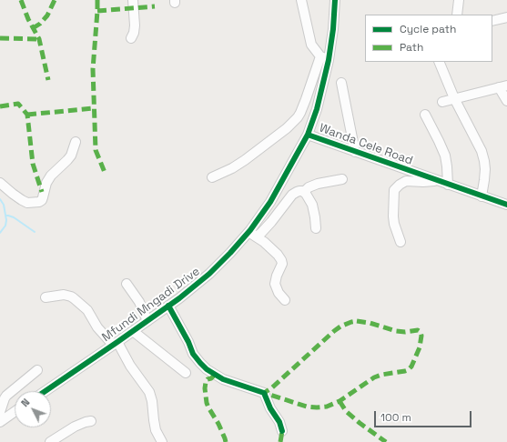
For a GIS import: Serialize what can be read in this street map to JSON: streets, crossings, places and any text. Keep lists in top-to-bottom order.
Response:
{
  "streets": {
    "street": ["Wanda Cele Road", "Mfundi Mngadi Drive"]
  },
  "crossings": [
    ["Wanda Cele Road", "Mfundi Mngadi Drive"]
  ],
  "legend": ["Cycle path", "Path"],
  "scale_bar": "100 m",
  "north": "top left"
}
